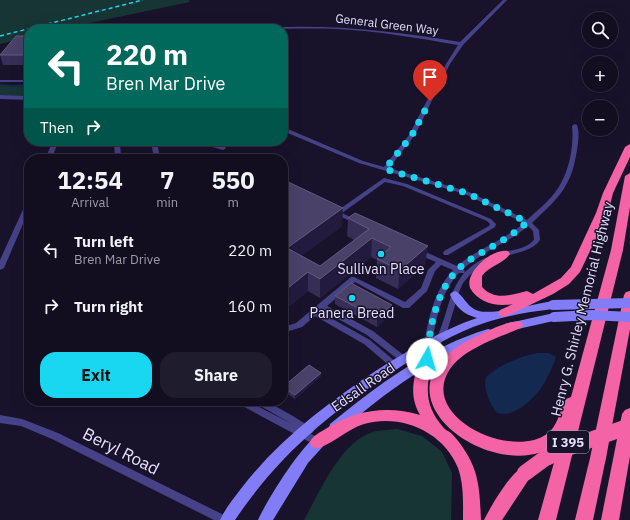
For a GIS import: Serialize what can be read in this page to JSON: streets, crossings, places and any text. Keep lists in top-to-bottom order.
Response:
{
  "streets": {
    "highway": ["Henry G. Shirley Memorial Highway", "I 395"],
    "main road": ["Edsall Road"],
    "street": ["General Green Way", "Beryl Road"]
  },
  "places": ["Sullivan Place", "Panera Bread"],
  "page": {
    "map_buttons": ["+", "−"],
    "turn": ["220 m", "Bren Mar Drive"],
    "then": "Then",
    "eta": [
      "12:54",
      "Arrival",
      "7",
      "min",
      "550",
      "m"
    ],
    "list": [
      {
        "name": "Turn left",
        "note": "Bren Mar Drive",
        "value": "220 m"
      },
      {
        "name": "Turn right",
        "value": "160 m"
      }
    ],
    "buttons": ["Exit", "Share"]
  }
}
